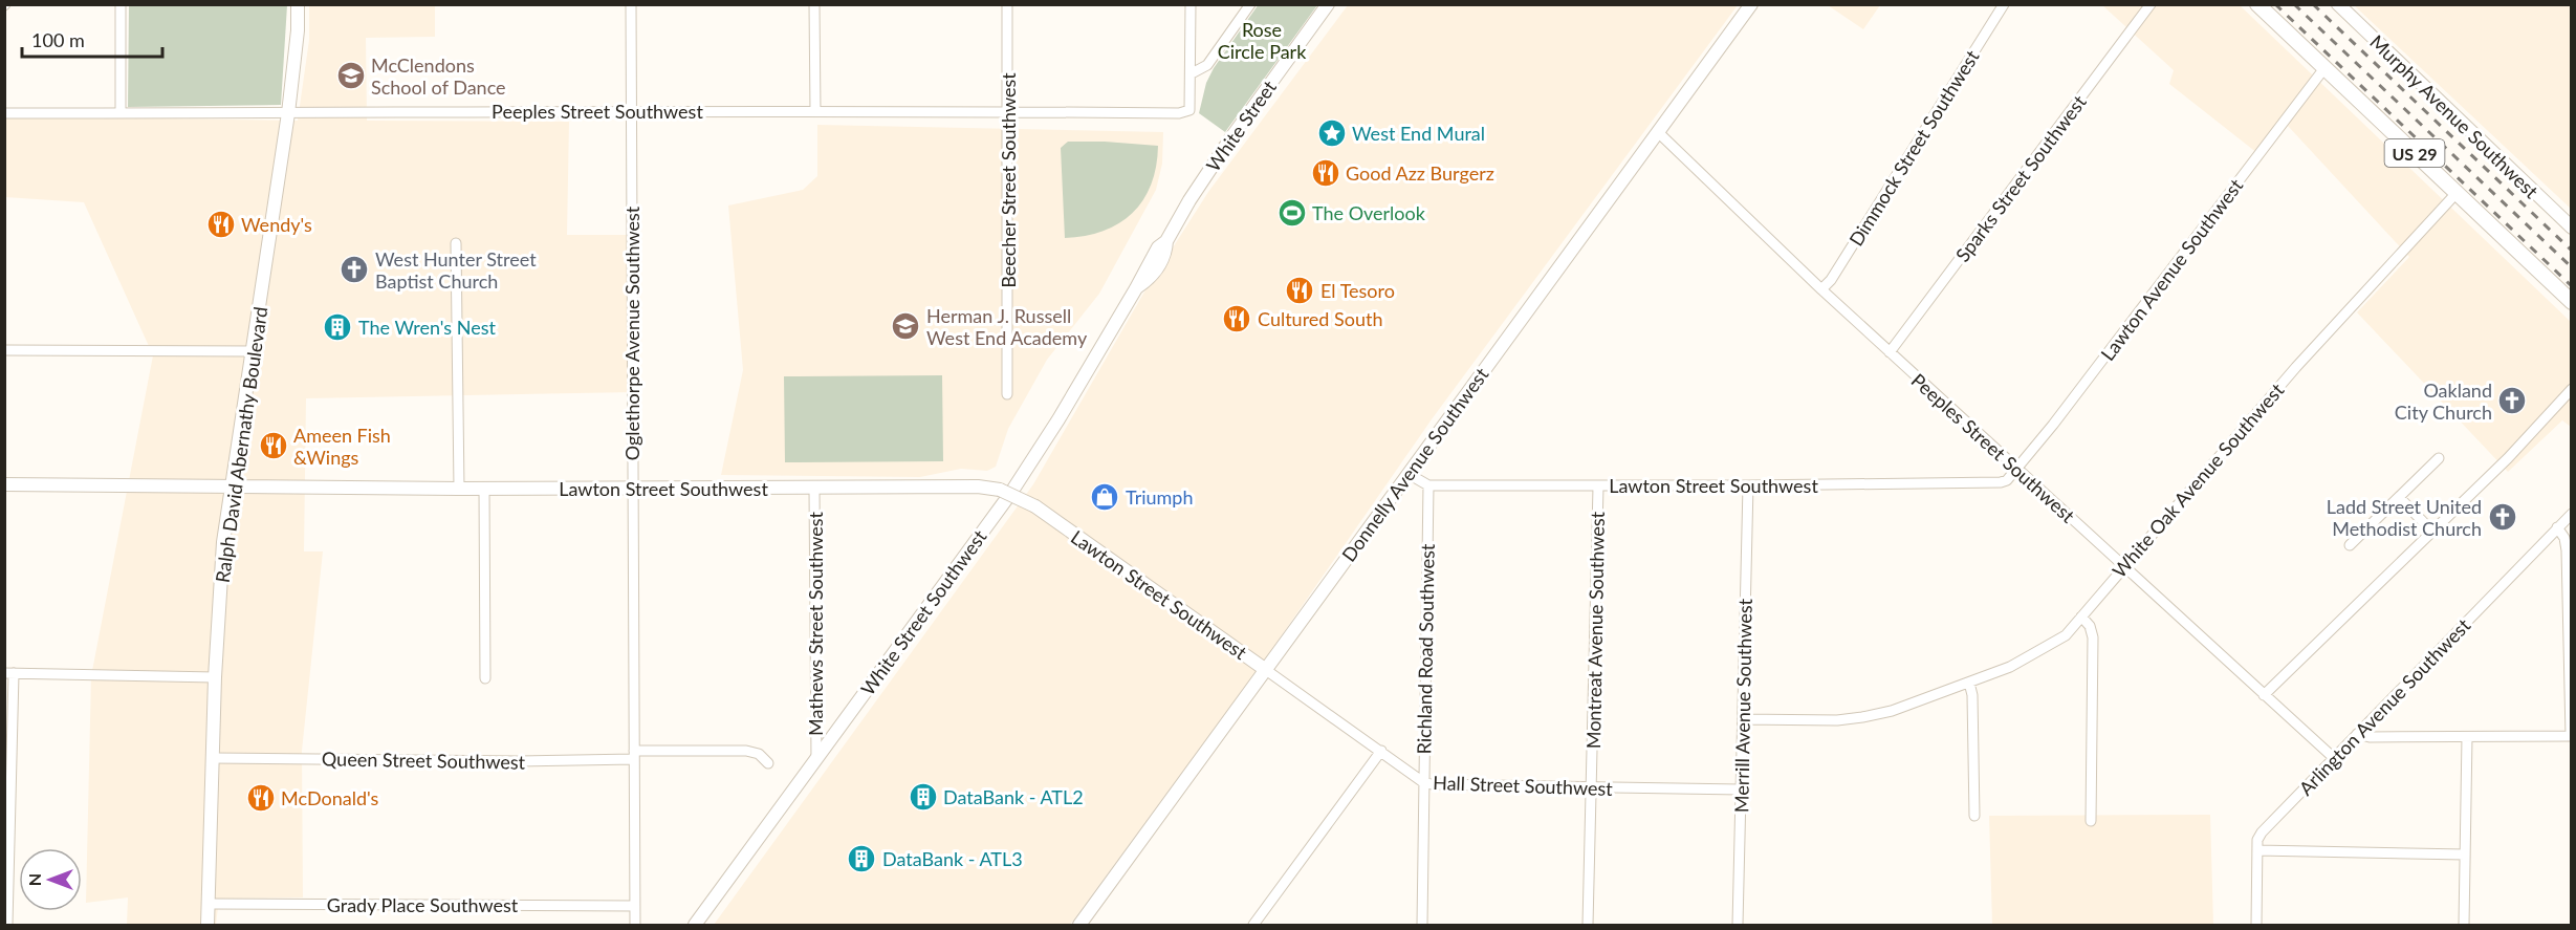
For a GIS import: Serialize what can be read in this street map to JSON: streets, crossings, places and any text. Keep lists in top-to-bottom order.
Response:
{
  "streets": {
    "main road": ["US 29"],
    "street": [
      "Peeples Street Southwest",
      "Murphy Avenue Southwest",
      "White Street",
      "Dimmock Street Southwest",
      "Sparks Street Southwest",
      "Beecher Street Southwest",
      "Lawton Avenue Southwest",
      "Oglethorpe Avenue Southwest",
      "Ralph David Abernathy Boulevard",
      "Donnelly Avenue Southwest",
      "White Oak Avenue Southwest",
      "Lawton Street Southwest",
      "White Street Southwest",
      "Mathews Street Southwest",
      "Montreat Avenue Southwest",
      "Richland Road Southwest",
      "Merrill Avenue Southwest",
      "Arlington Avenue Southwest",
      "Queen Street Southwest",
      "Hall Street Southwest",
      "Grady Place Southwest"
    ]
  },
  "crossings": [
    ["Peeples Street Southwest", "Dimmock Street Southwest"],
    ["Peeples Street Southwest", "Sparks Street Southwest"],
    ["Peeples Street Southwest", "Beecher Street Southwest"],
    ["Peeples Street Southwest", "Lawton Avenue Southwest"],
    ["Peeples Street Southwest", "Oglethorpe Avenue Southwest"],
    ["Peeples Street Southwest", "Ralph David Abernathy Boulevard"],
    ["Peeples Street Southwest", "Donnelly Avenue Southwest"],
    ["Peeples Street Southwest", "White Oak Avenue Southwest"],
    ["Peeples Street Southwest", "Lawton Street Southwest"],
    ["Peeples Street Southwest", "Arlington Avenue Southwest"],
    ["White Street", "White Street Southwest"],
    ["US 29", "Lawton Avenue Southwest"],
    ["US 29", "White Oak Avenue Southwest"],
    ["Lawton Avenue Southwest", "Lawton Street Southwest"],
    ["Oglethorpe Avenue Southwest", "Lawton Street Southwest"],
    ["Oglethorpe Avenue Southwest", "Queen Street Southwest"],
    ["Oglethorpe Avenue Southwest", "Grady Place Southwest"],
    ["Ralph David Abernathy Boulevard", "Lawton Street Southwest"],
    ["Ralph David Abernathy Boulevard", "Queen Street Southwest"],
    ["Ralph David Abernathy Boulevard", "Grady Place Southwest"],
    ["Donnelly Avenue Southwest", "Lawton Street Southwest"],
    ["Donnelly Avenue Southwest", "Hall Street Southwest"],
    ["White Oak Avenue Southwest", "Merrill Avenue Southwest"],
    ["Lawton Street Southwest", "Mathews Street Southwest"],
    ["Lawton Street Southwest", "Montreat Avenue Southwest"],
    ["Lawton Street Southwest", "Richland Road Southwest"],
    ["Lawton Street Southwest", "Merrill Avenue Southwest"],
    ["Lawton Street Southwest", "Hall Street Southwest"],
    ["White Street Southwest", "Mathews Street Southwest"],
    ["Montreat Avenue Southwest", "Hall Street Southwest"],
    ["Richland Road Southwest", "Hall Street Southwest"],
    ["Merrill Avenue Southwest", "Hall Street Southwest"]
  ],
  "parks": ["Rose Circle Park"],
  "places": {
    "school or university": ["McClendons School of Dance", "Herman J. Russell West End Academy"],
    "place": ["West End Mural"],
    "restaurant": [
      "Good Azz Burgerz",
      "Wendy's",
      "El Tesoro",
      "Cultured South",
      "Ameen Fish &Wings",
      "McDonald's"
    ],
    "sports": ["The Overlook"],
    "church": ["West Hunter Street Baptist Church", "Oakland City Church", "Ladd Street United Methodist Church"],
    "building": ["The Wren's Nest", "DataBank - ATL2", "DataBank - ATL3"],
    "shop": ["Triumph"]
  },
  "scale_bar": "100 m",
  "north": "left"
}
